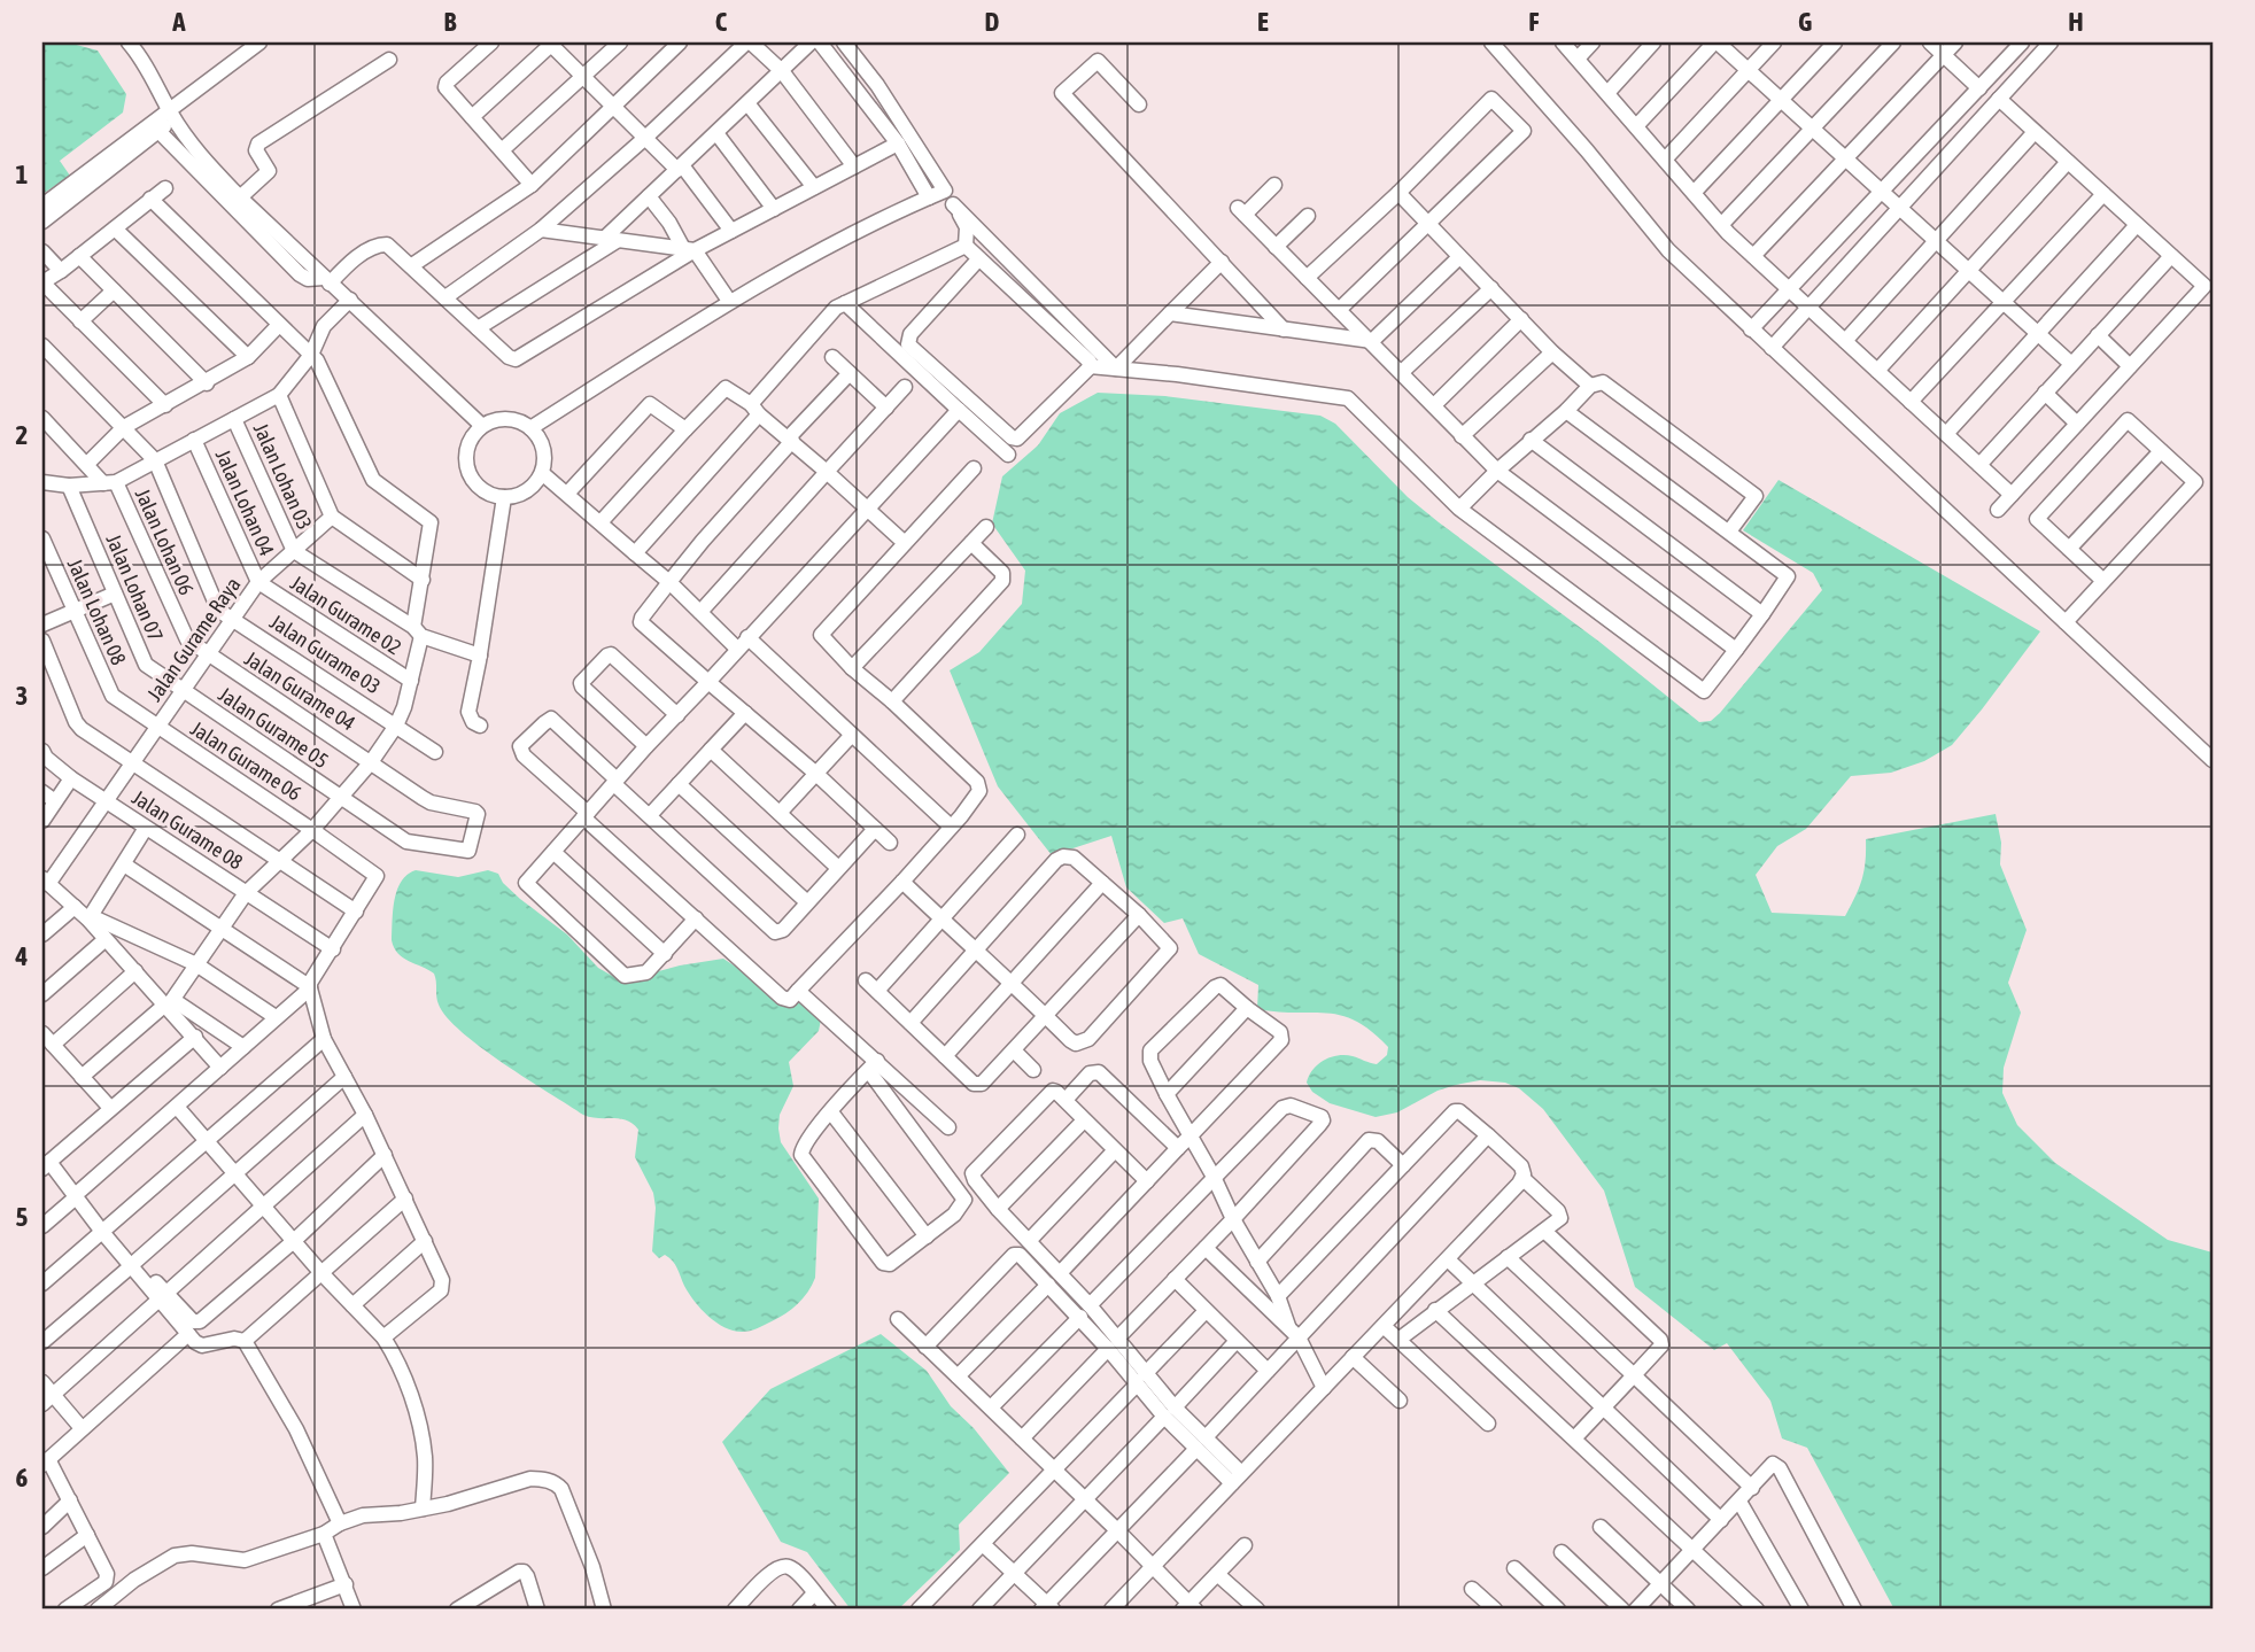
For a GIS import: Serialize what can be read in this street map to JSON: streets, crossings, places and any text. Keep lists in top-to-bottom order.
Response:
{
  "streets": {
    "street": [
      "Jalan Lohan 03",
      "Jalan Lohan 04",
      "Jalan Lohan 06",
      "Jalan Lohan 07",
      "Jalan Lohan 08",
      "Jalan Gurame 02",
      "Jalan Gurame Raya",
      "Jalan Gurame 03",
      "Jalan Gurame 04",
      "Jalan Gurame 05",
      "Jalan Gurame 06",
      "Jalan Gurame 08"
    ]
  },
  "crossings": [
    ["Jalan Lohan 03", "Jalan Gurame Raya"],
    ["Jalan Lohan 04", "Jalan Gurame 02"],
    ["Jalan Lohan 04", "Jalan Gurame Raya"],
    ["Jalan Lohan 06", "Jalan Gurame Raya"],
    ["Jalan Lohan 06", "Jalan Gurame 04"],
    ["Jalan Lohan 07", "Jalan Gurame Raya"],
    ["Jalan Lohan 07", "Jalan Gurame 05"],
    ["Jalan Lohan 08", "Jalan Gurame Raya"],
    ["Jalan Lohan 08", "Jalan Gurame 06"],
    ["Jalan Gurame 02", "Jalan Gurame Raya"],
    ["Jalan Gurame Raya", "Jalan Gurame 03"],
    ["Jalan Gurame Raya", "Jalan Gurame 04"],
    ["Jalan Gurame Raya", "Jalan Gurame 05"],
    ["Jalan Gurame Raya", "Jalan Gurame 06"],
    ["Jalan Gurame Raya", "Jalan Gurame 08"],
    ["Jalan Gurame 04", "Jalan Gurame 05"]
  ],
  "grid": {
    "columns": [
      "A",
      "B",
      "C",
      "D",
      "E",
      "F",
      "G",
      "H"
    ],
    "rows": [
      "1",
      "2",
      "3",
      "4",
      "5",
      "6"
    ]
  }
}
